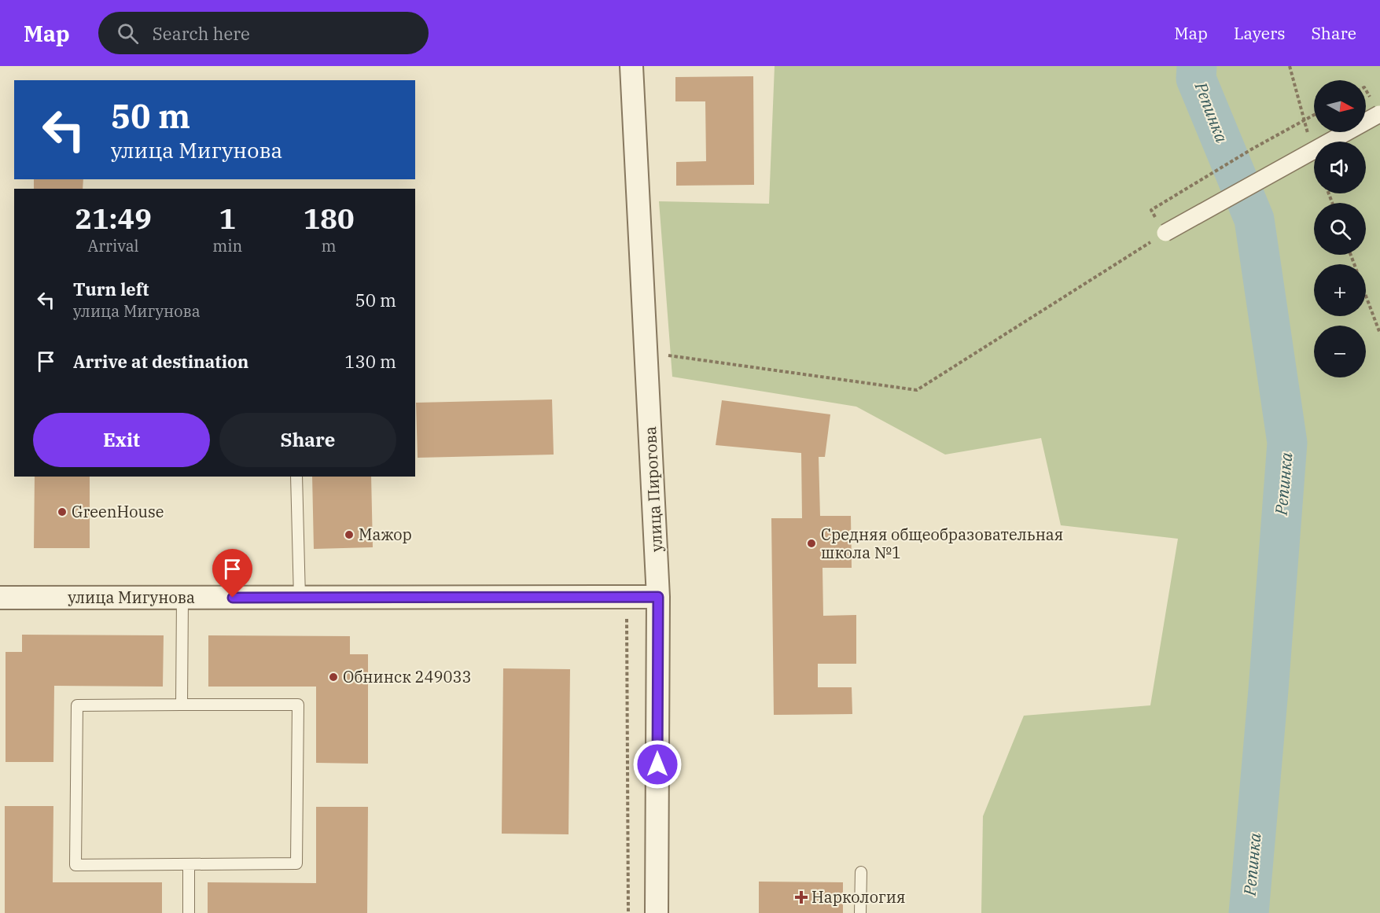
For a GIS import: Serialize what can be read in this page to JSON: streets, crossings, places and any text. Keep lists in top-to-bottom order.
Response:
{
  "streets": {
    "street": ["улица Пирогова", "улица Мигунова"]
  },
  "crossings": [
    ["улица Пирогова", "улица Мигунова"]
  ],
  "water": ["Репинка"],
  "places": {
    "other": [
      "GreenHouse",
      "Мажор",
      "Средняя общеобразовательная школа №1",
      "Обнинск 249033"
    ],
    "health": ["Наркология"]
  },
  "north": "right",
  "page": {
    "header": "Map",
    "search": "Search here",
    "nav": ["Map", "Layers", "Share"],
    "map_buttons": ["+", "−"],
    "turn": ["50 m", "улица Мигунова"],
    "eta": [
      "21:49",
      "Arrival",
      "1",
      "min",
      "180",
      "m"
    ],
    "list": [
      {
        "name": "Turn left",
        "note": "улица Мигунова",
        "value": "50 m"
      },
      {
        "name": "Arrive at destination",
        "value": "130 m"
      }
    ],
    "buttons": ["Exit", "Share"]
  }
}
